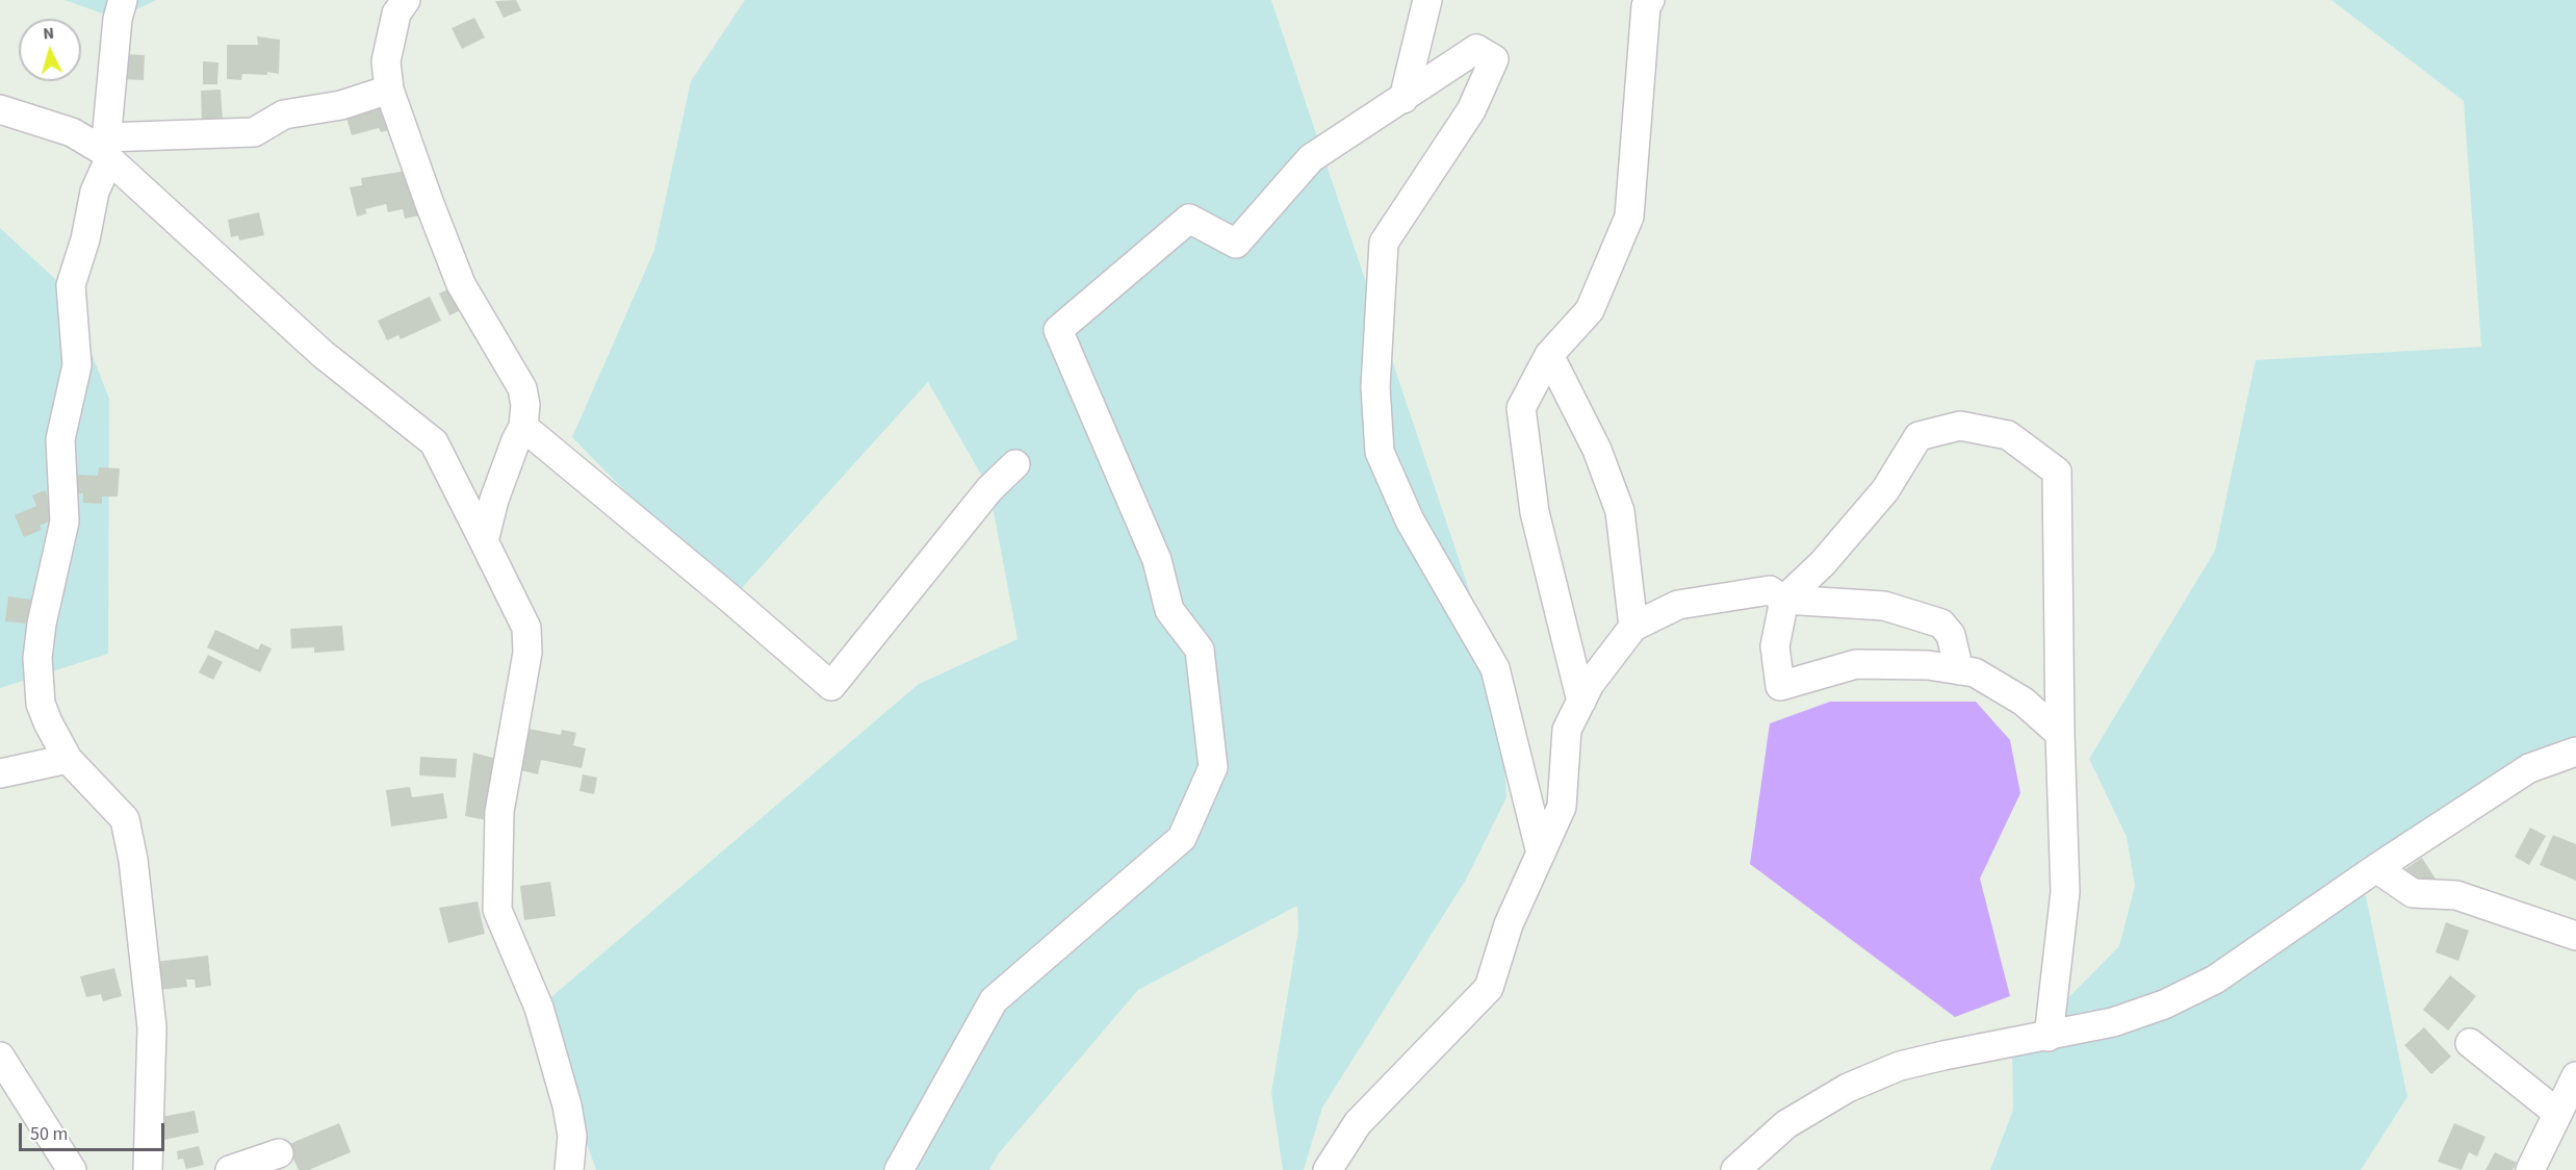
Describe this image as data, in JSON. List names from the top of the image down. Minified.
{"scale_bar":"50 m","north":"top"}
